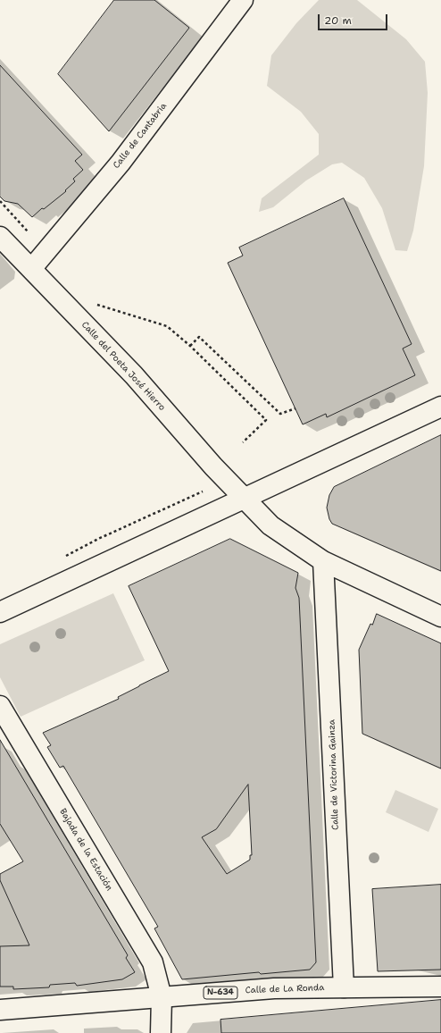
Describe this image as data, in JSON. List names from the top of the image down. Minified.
{"streets":{"main road":["Calle de Cantabria","Calle del Poeta José Hierro","Calle de Victorina Gainza","Bajada de la Estación","Calle de La Ronda","N-634"]},"crossings":[["Calle de Cantabria","Calle del Poeta José Hierro"],["Calle del Poeta José Hierro","Calle de Victorina Gainza"],["Calle de Victorina Gainza","Calle de La Ronda"],["Bajada de la Estación","Calle de La Ronda"]],"scale_bar":"20 m"}
